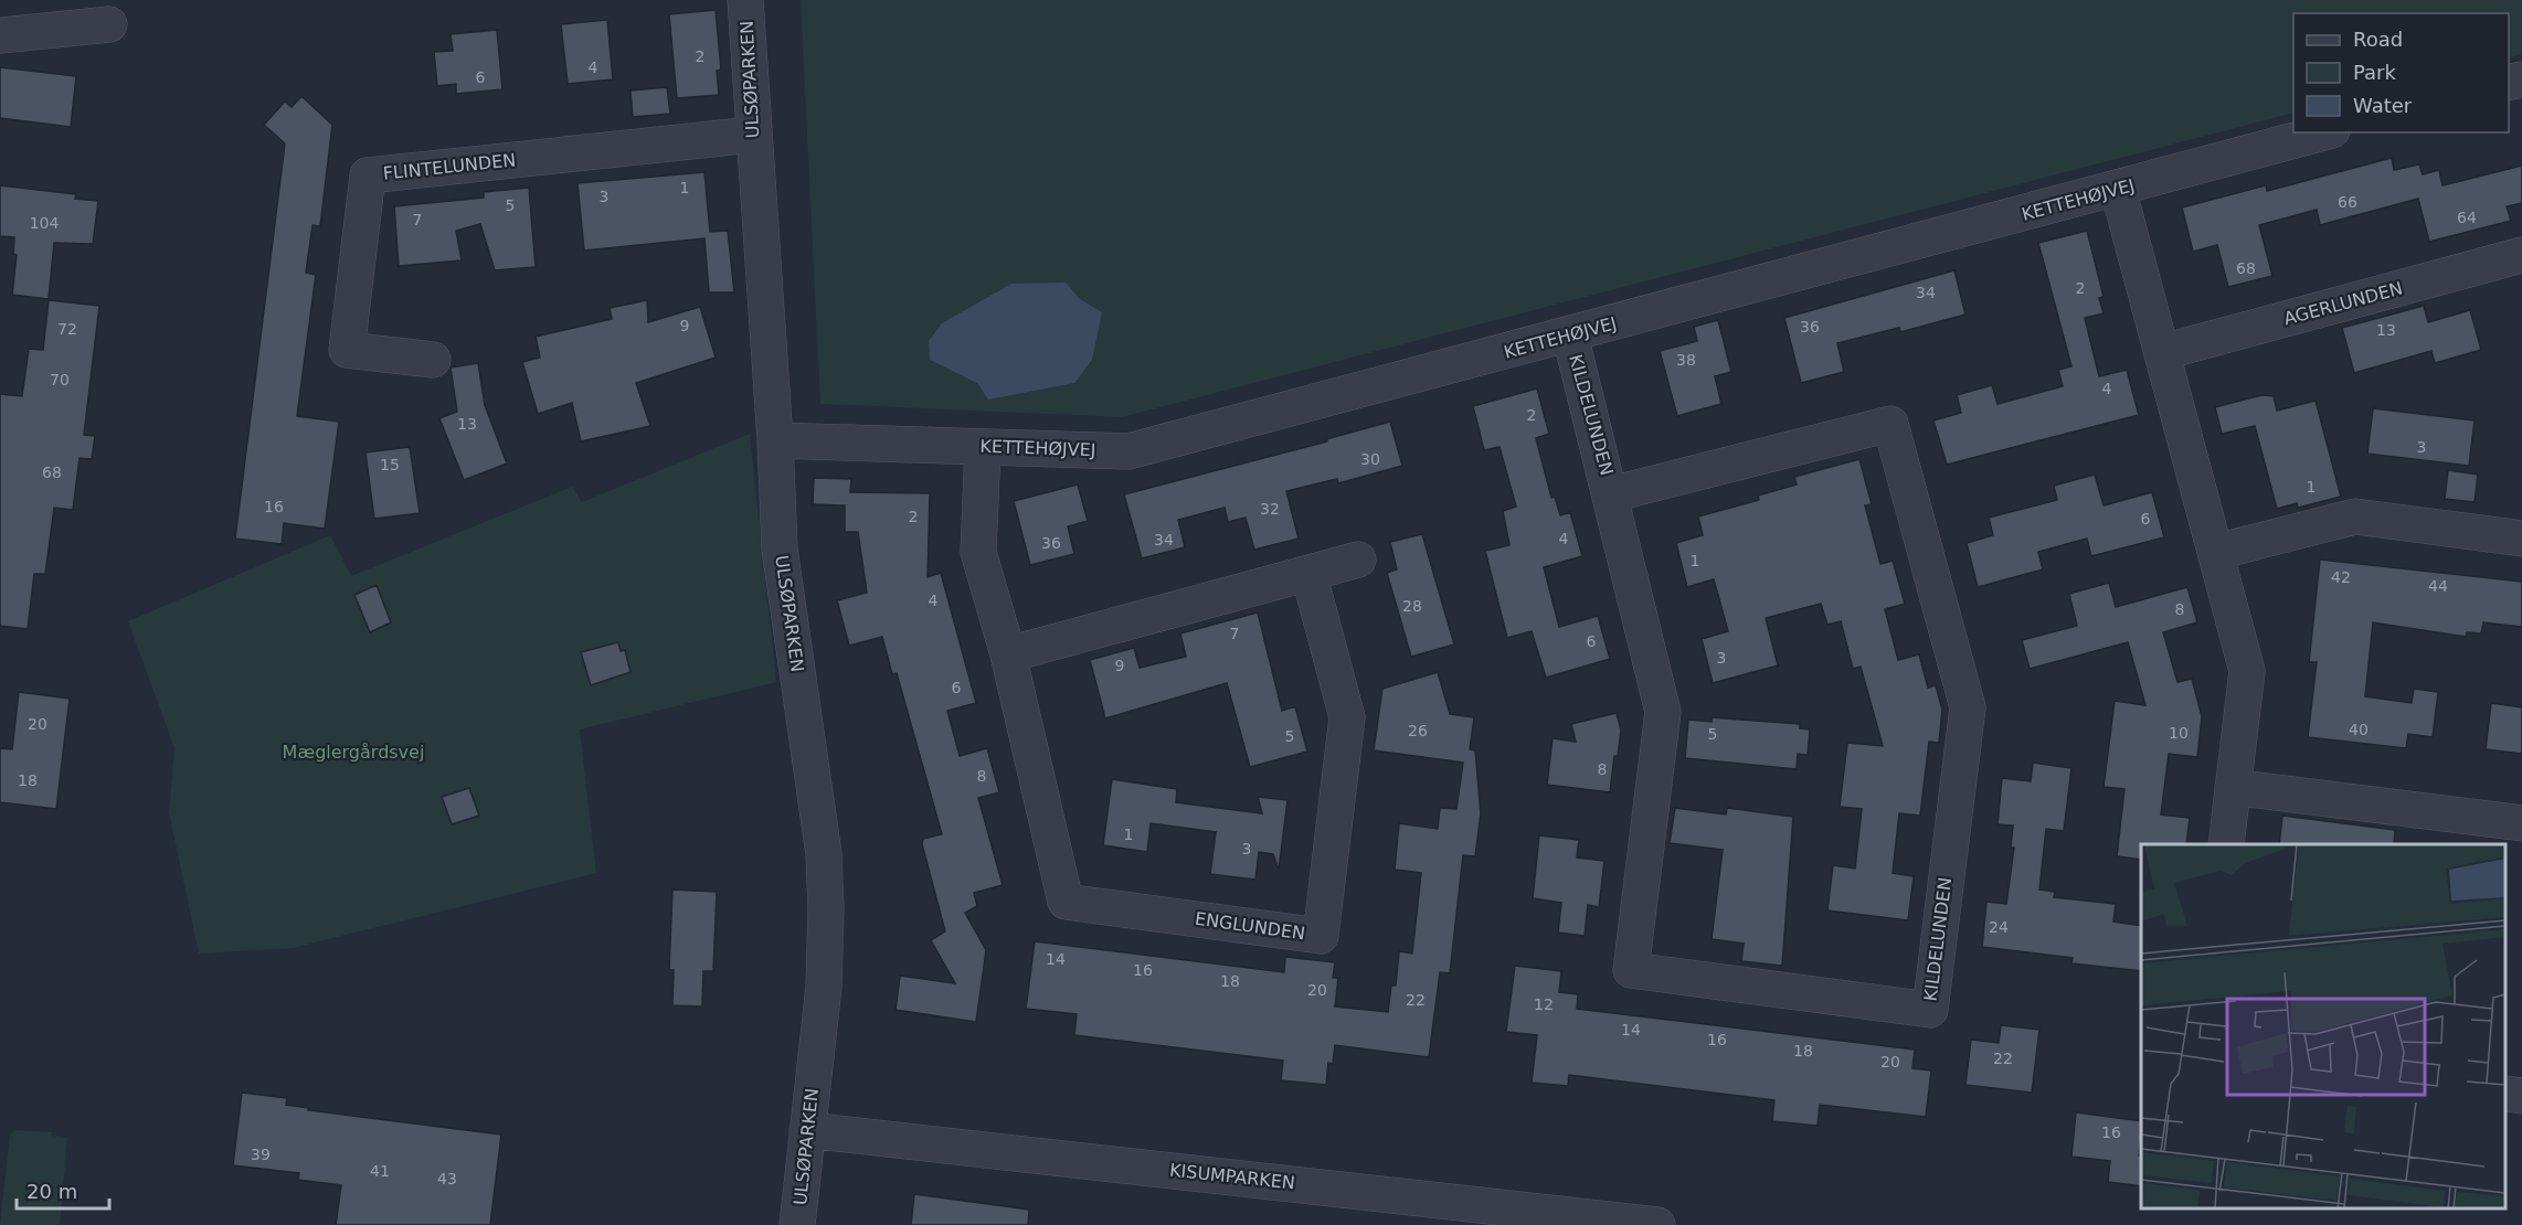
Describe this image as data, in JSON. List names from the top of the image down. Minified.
{"streets":{"street":["ULSØPARKEN","FLINTELUNDEN","KETTEHØJVEJ","AGERLUNDEN","KILDELUNDEN","ENGLUNDEN","KISUMPARKEN"]},"crossings":[["ULSØPARKEN","FLINTELUNDEN"],["ULSØPARKEN","KETTEHØJVEJ"],["ULSØPARKEN","KISUMPARKEN"],["KETTEHØJVEJ","KILDELUNDEN"],["KETTEHØJVEJ","ENGLUNDEN"]],"parks":["Mæglergårdsvej"],"house_numbers":["2","4","6","1","3","66","5","64","7","104","68","2","34","9","36","72","13","38","70","4","2","13","3","30","15","68","1","16","32","2","6","4","34","36","1","42","44","4","28","8","7","6","3","9","6","20","40","26","10","5","5","8","8","18","1","3","24","14","16","18","20","22","12","14","16","18","22","20","16","39","41","43"],"legend":["Road","Park","Water"],"scale_bar":"20 m"}
